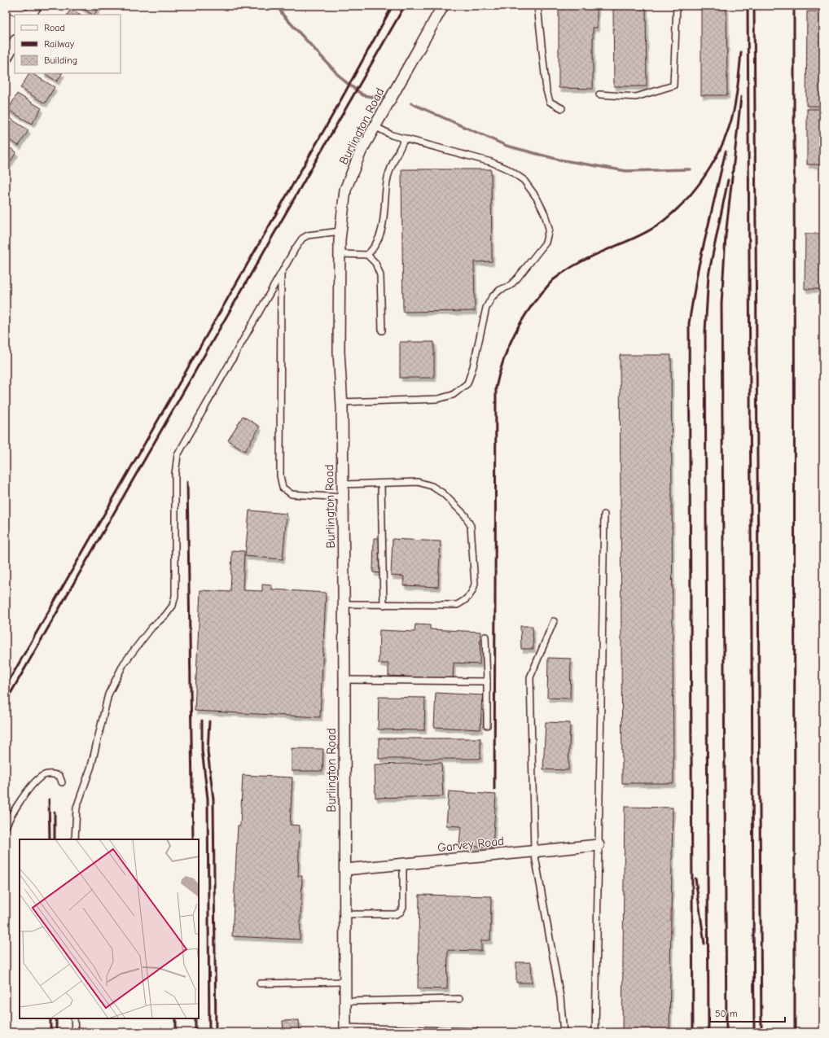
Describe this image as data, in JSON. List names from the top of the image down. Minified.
{"streets":{"street":["Burlington Road","Garvey Road"]},"crossings":[["Burlington Road","Garvey Road"]],"legend":["Road","Railway","Building"],"scale_bar":"50 m"}
